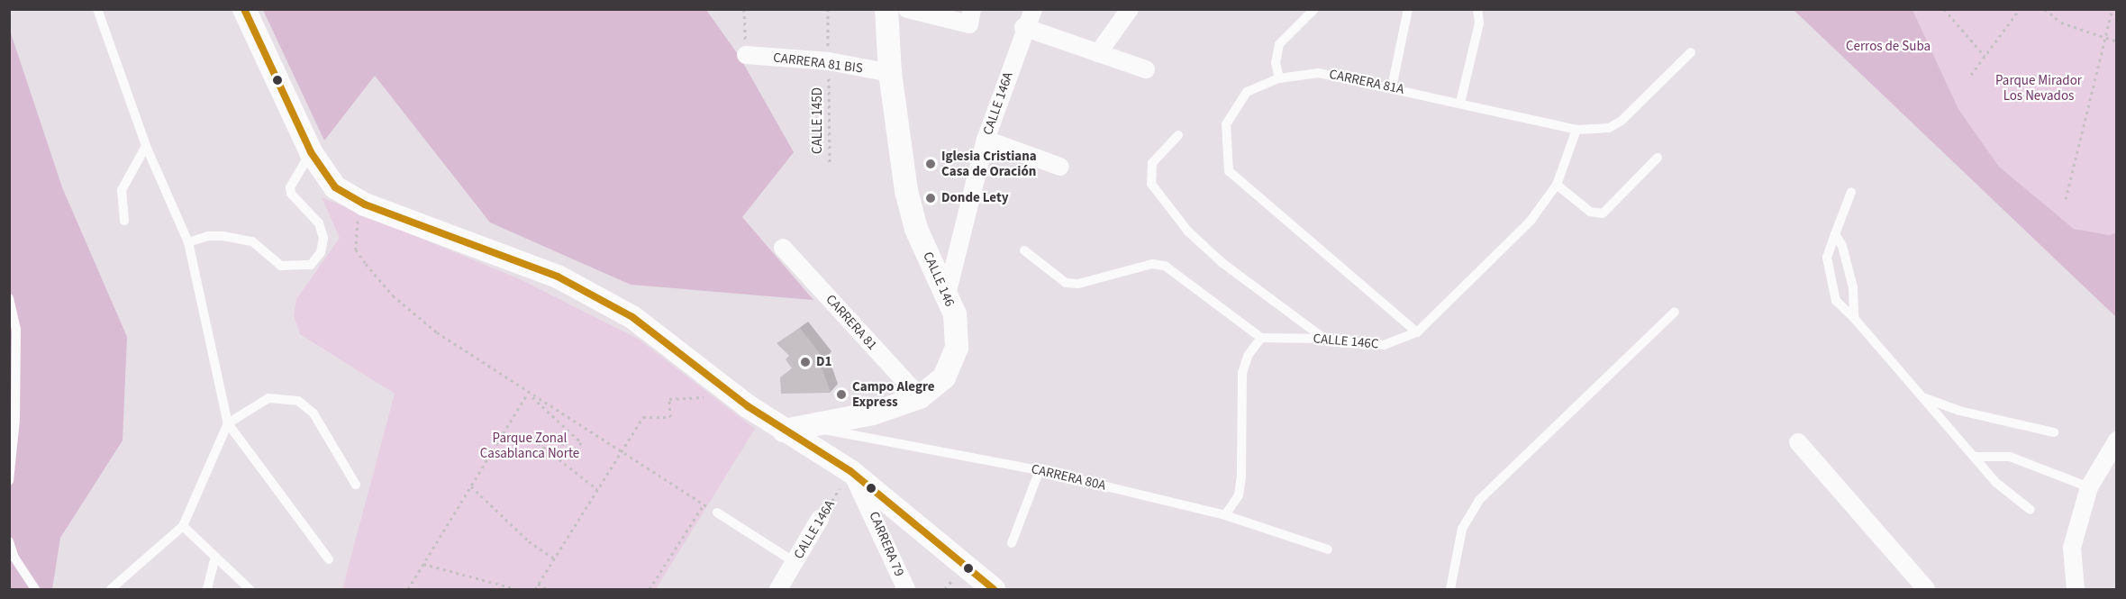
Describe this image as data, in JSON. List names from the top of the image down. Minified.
{"streets":{"street":["CARRERA 81 BIS","CALLE 146A","CALLE 146","CARRERA 81","CARRERA 79"],"lane":["CARRERA 81A","CALLE 146C","CARRERA 80A"],"path":["CALLE 145D"]},"crossings":[["CARRERA 81 BIS","CALLE 145D"],["CARRERA 81 BIS","CALLE 146"],["CARRERA 81A","CALLE 146C"],["CALLE 146A","CALLE 146"],["CALLE 146A","CARRERA 79"],["CALLE 146","CARRERA 81"],["CALLE 146","CARRERA 80A"]],"parks":["Cerros de Suba","Parque Mirador Los Nevados","Parque Zonal Casablanca Norte"],"places":["Iglesia Cristiana Casa de Oración","Donde Lety","D1","Campo Alegre Express"]}
